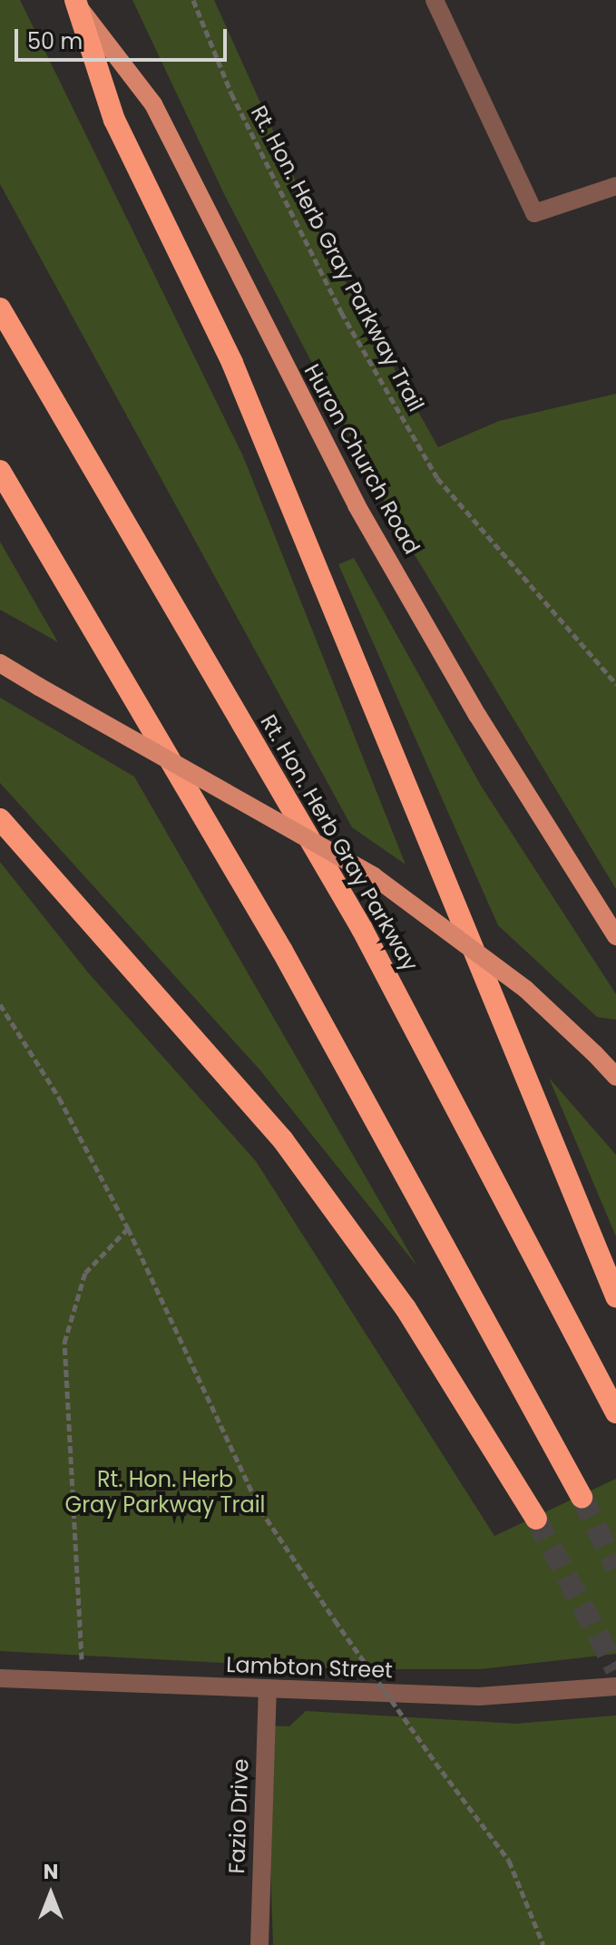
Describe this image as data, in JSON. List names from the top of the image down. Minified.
{"streets":{"highway":["Rt. Hon. Herb Gray Parkway"],"main road":["Huron Church Road"],"street":["Lambton Street","Fazio Drive"],"path":["Rt. Hon. Herb Gray Parkway Trail"]},"crossings":[["Lambton Street","Fazio Drive"]],"parks":["Rt. Hon. Herb Gray Parkway Trail"],"scale_bar":"50 m","north":"top"}
